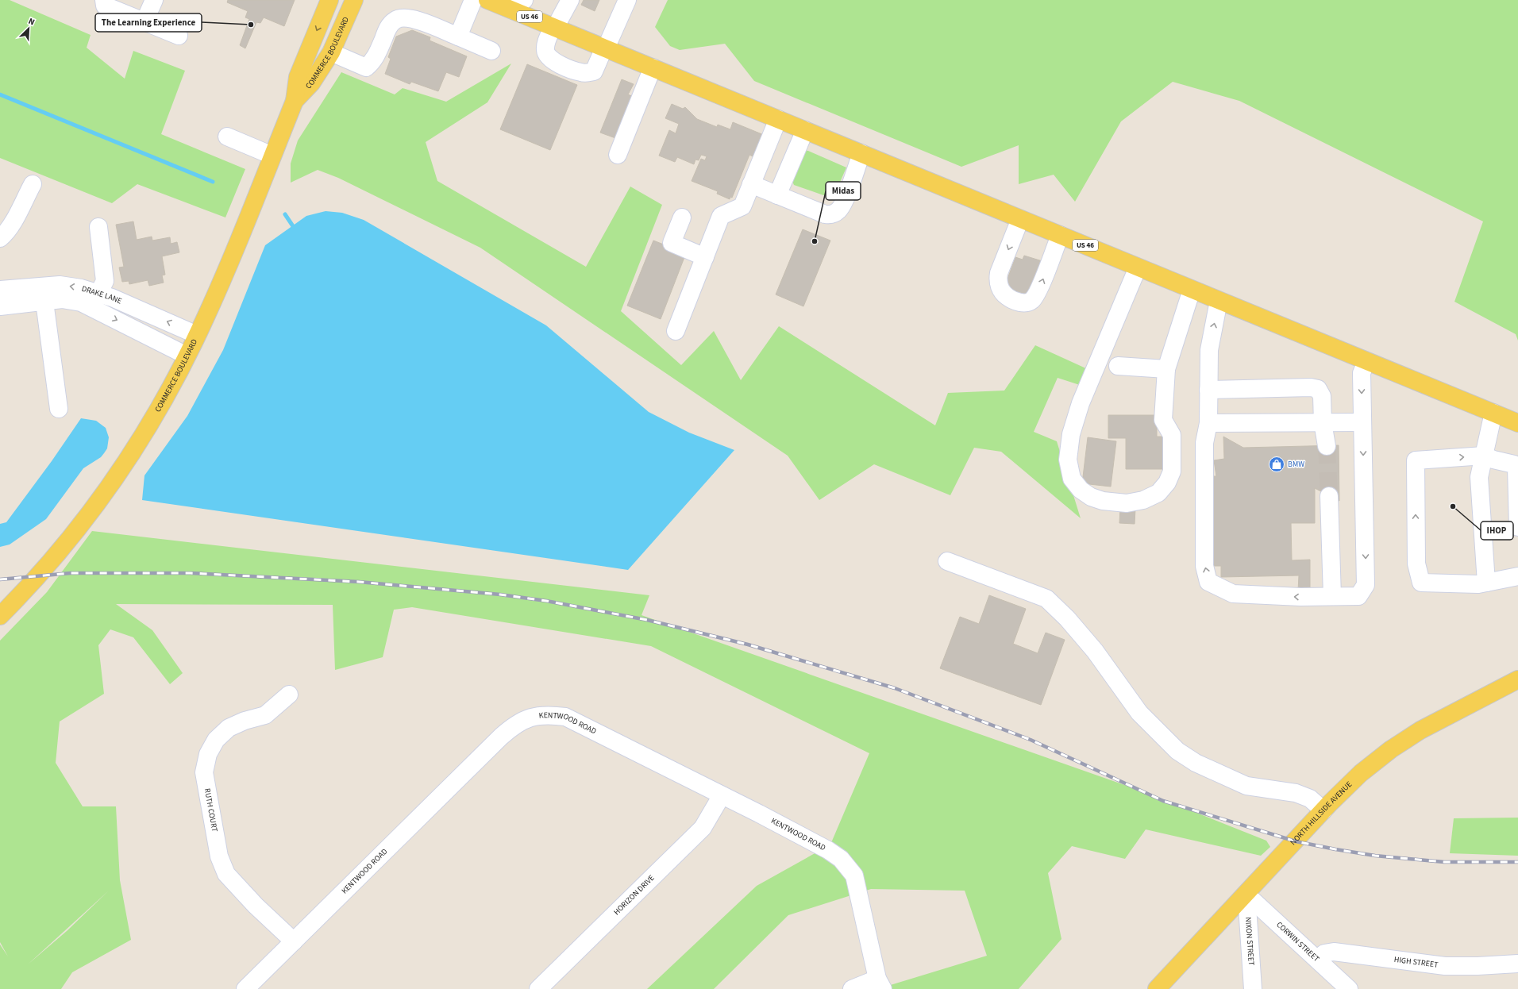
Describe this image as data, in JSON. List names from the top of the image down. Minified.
{"streets":{"main road":["US 46","COMMERCE BOULEVARD","NORTH HILLSIDE AVENUE"],"street":["DRAKE LANE","KENTWOOD ROAD","RUTH COURT","HORIZON DRIVE","NIXON STREET","CORWIN STREET","HIGH STREET"]},"crossings":[["COMMERCE BOULEVARD","DRAKE LANE"],["KENTWOOD ROAD","RUTH COURT"],["KENTWOOD ROAD","HORIZON DRIVE"],["NORTH HILLSIDE AVENUE","NIXON STREET"],["NORTH HILLSIDE AVENUE","CORWIN STREET"],["NIXON STREET","CORWIN STREET"],["CORWIN STREET","HIGH STREET"]],"places":{"other":["The Learning Experience","Midas","IHOP"],"shop":["BMW"]},"north":"top right"}
